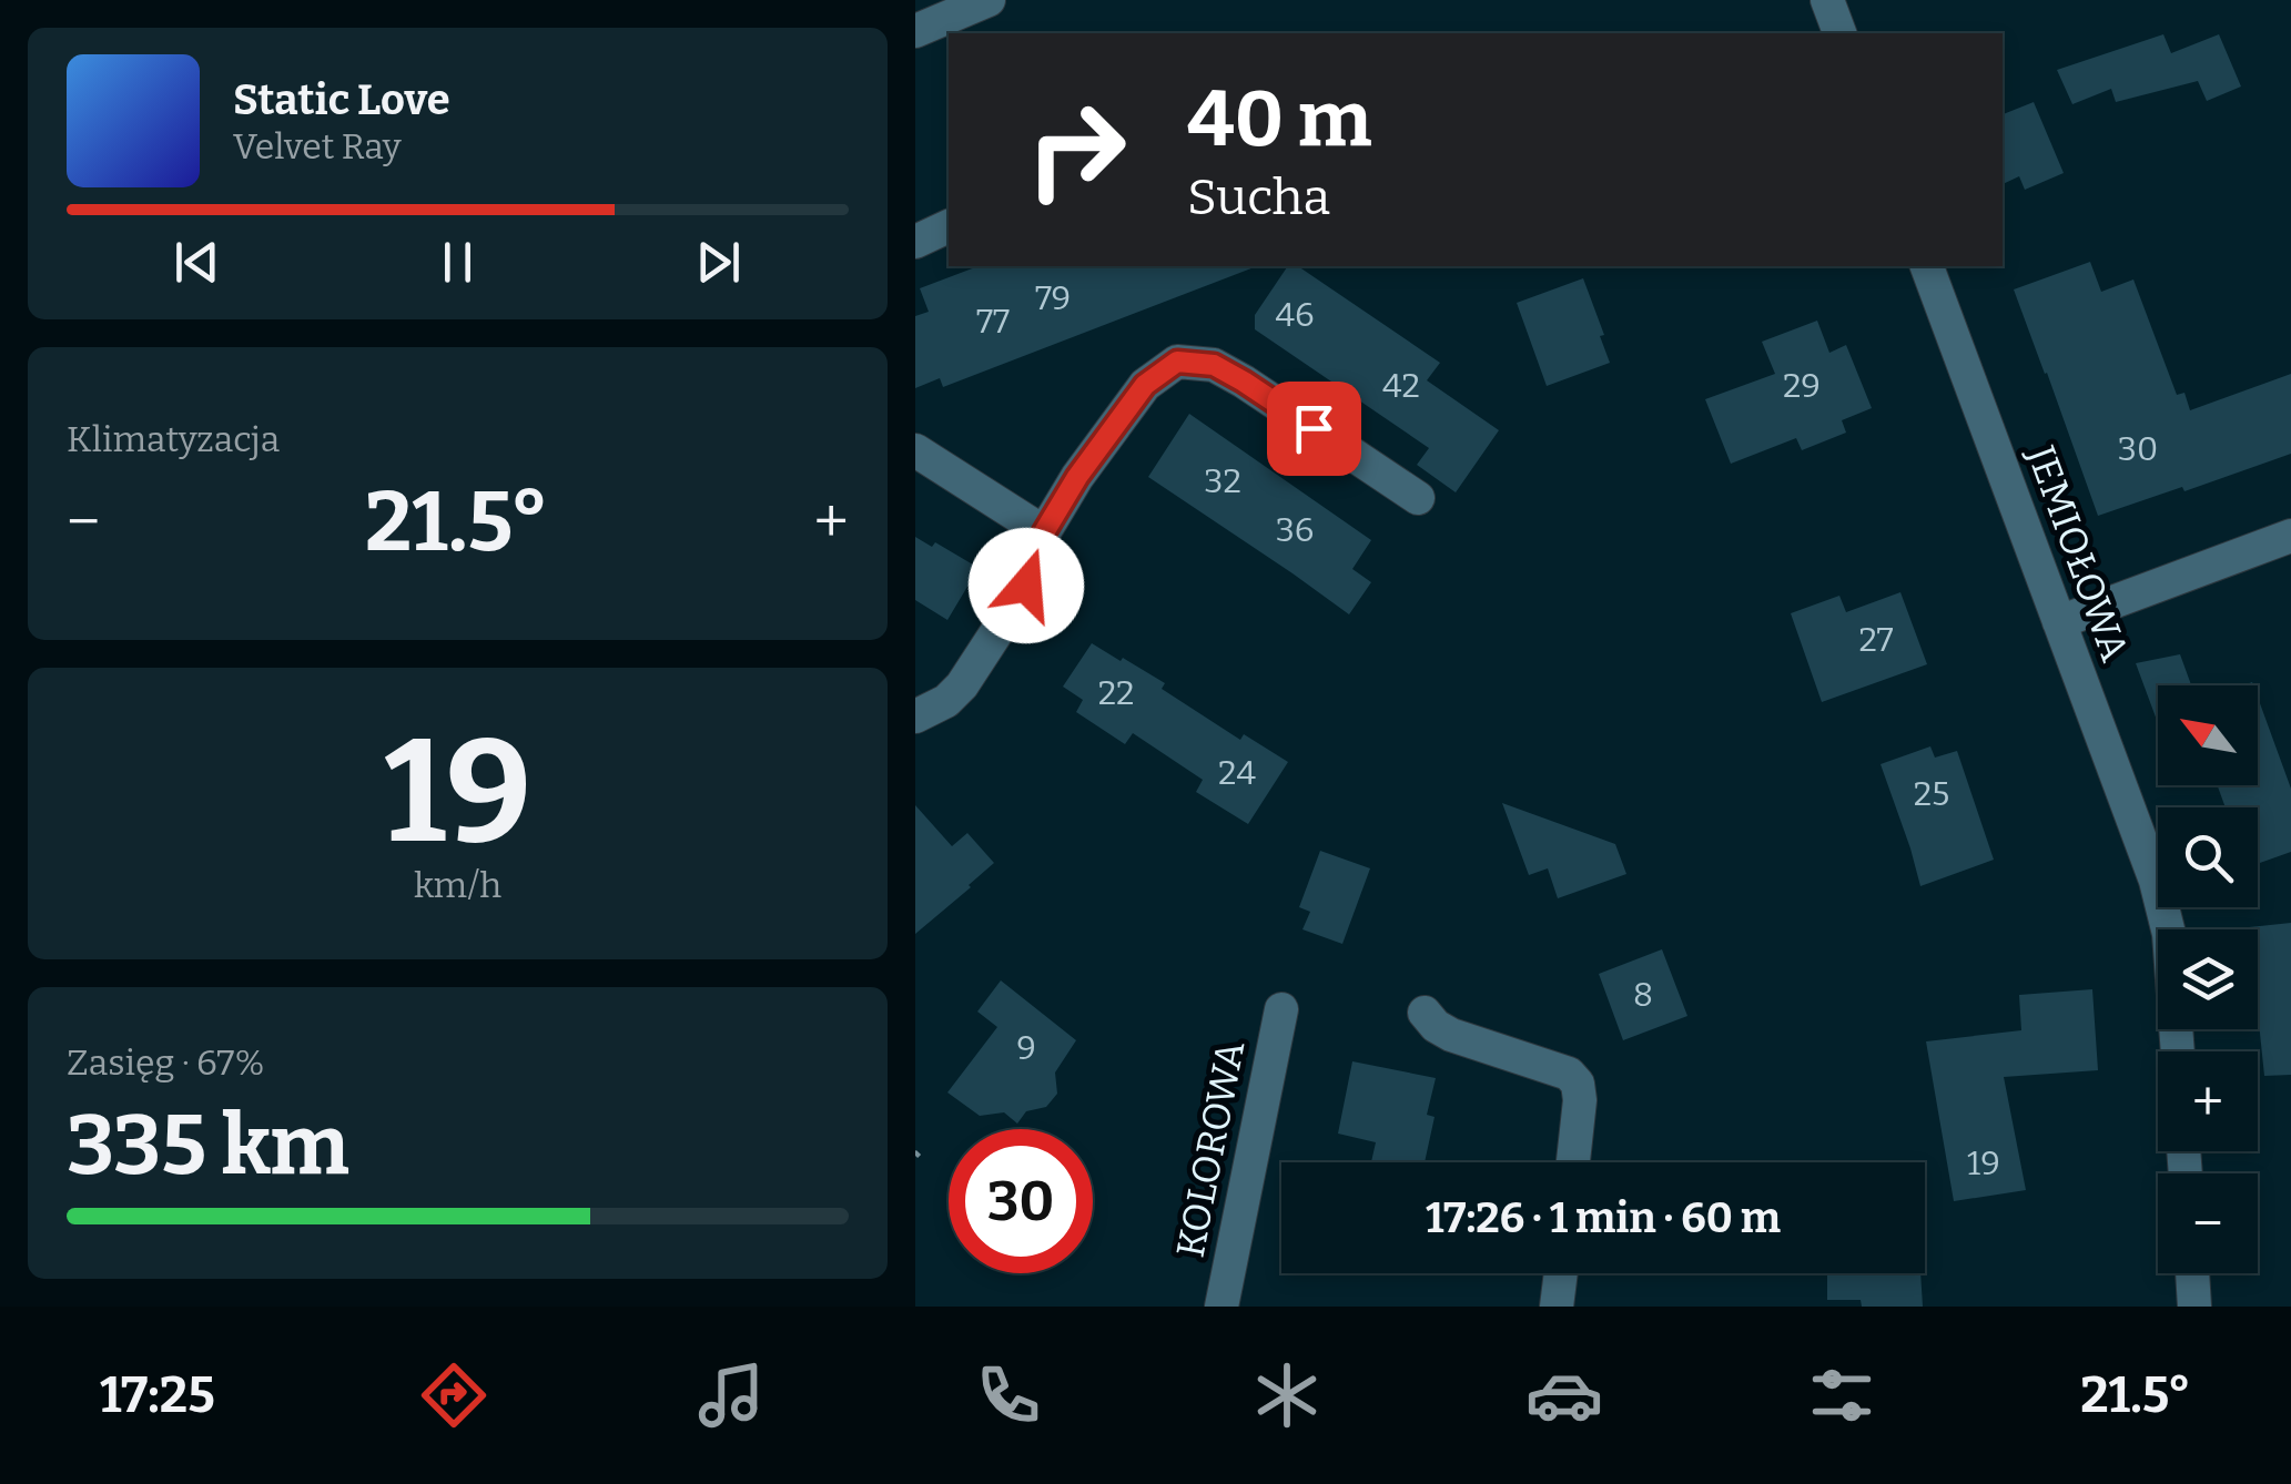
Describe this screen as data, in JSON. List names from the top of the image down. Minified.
{"streets":{"street":["JEMIOŁOWA","KOLOROWA"]},"house_numbers":["79","46","77","42","29","30","32","36","27","22","24","25","8","9","19"],"north":"top left","page":{"turn":["40 m","Sucha"],"song":["Static Love","Velvet Ray"],"tile":["Klimatyzacja",["19","km/h"],["Zasięg · 67%","335 km"]],"heat":["−","21.5°","+"],"map_buttons":["+","−"],"limit":"30","trip":"17:26 · 1 min · 60 m","tabs":["17:25","21.5°"]}}
